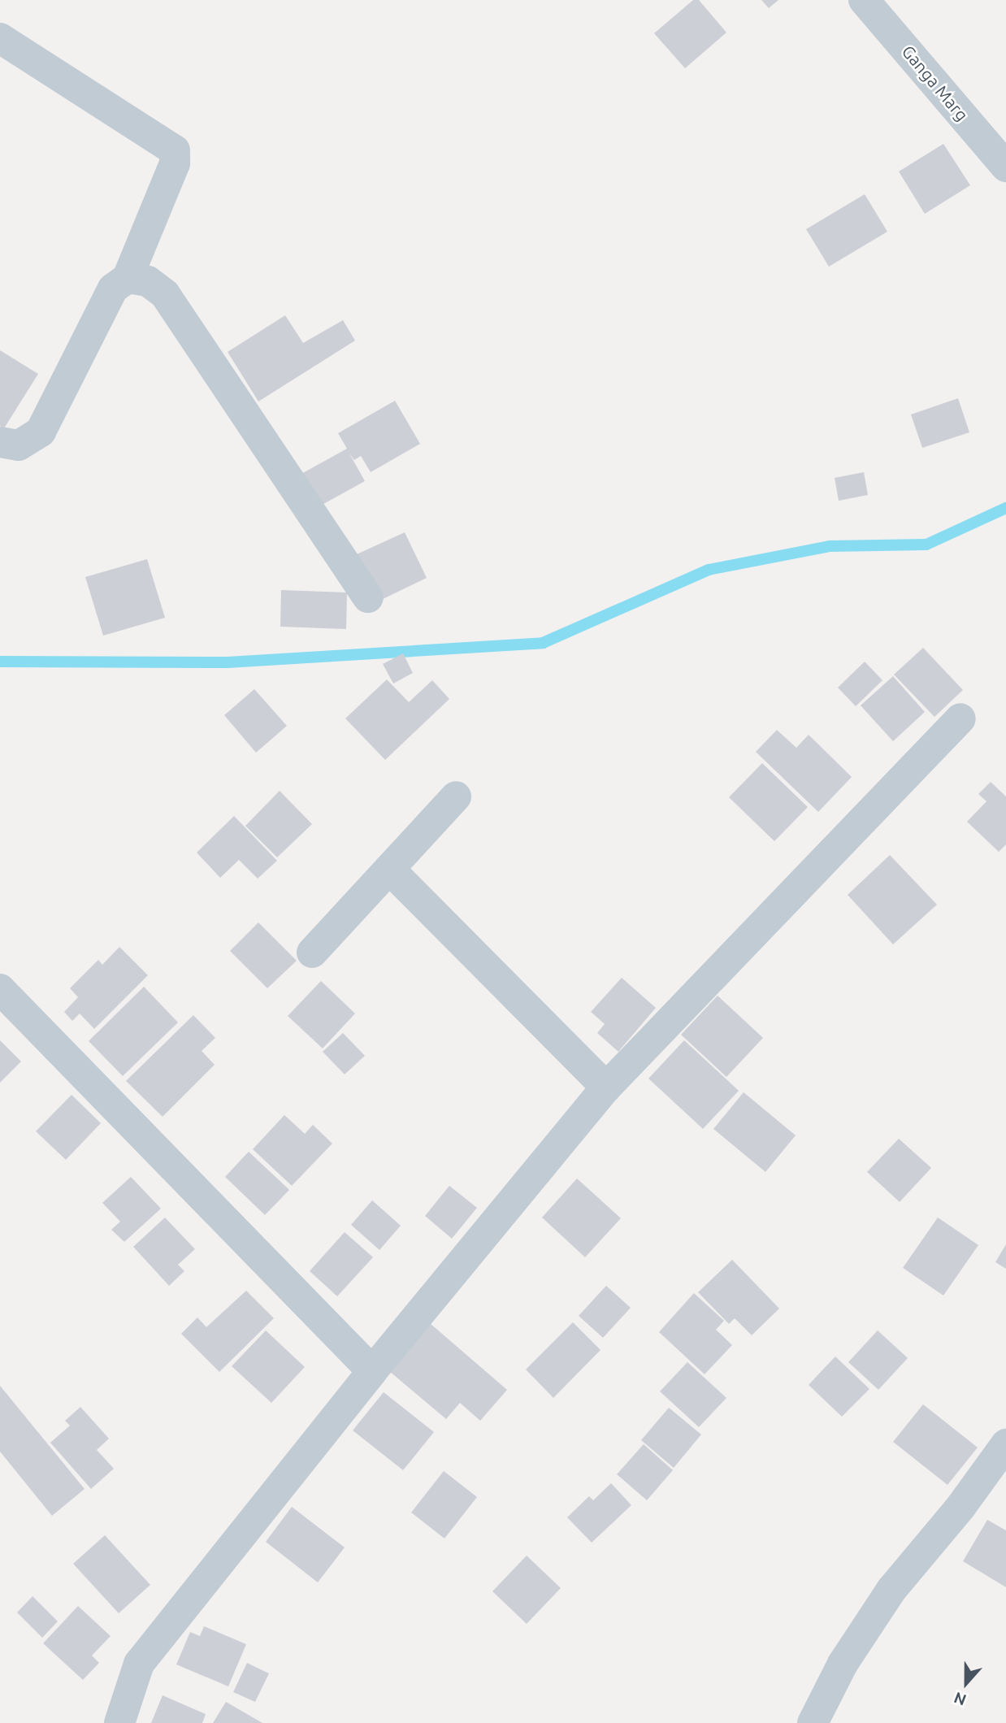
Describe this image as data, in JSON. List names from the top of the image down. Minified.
{"streets":{"street":["Ganga Marg"]},"north":"bottom"}
